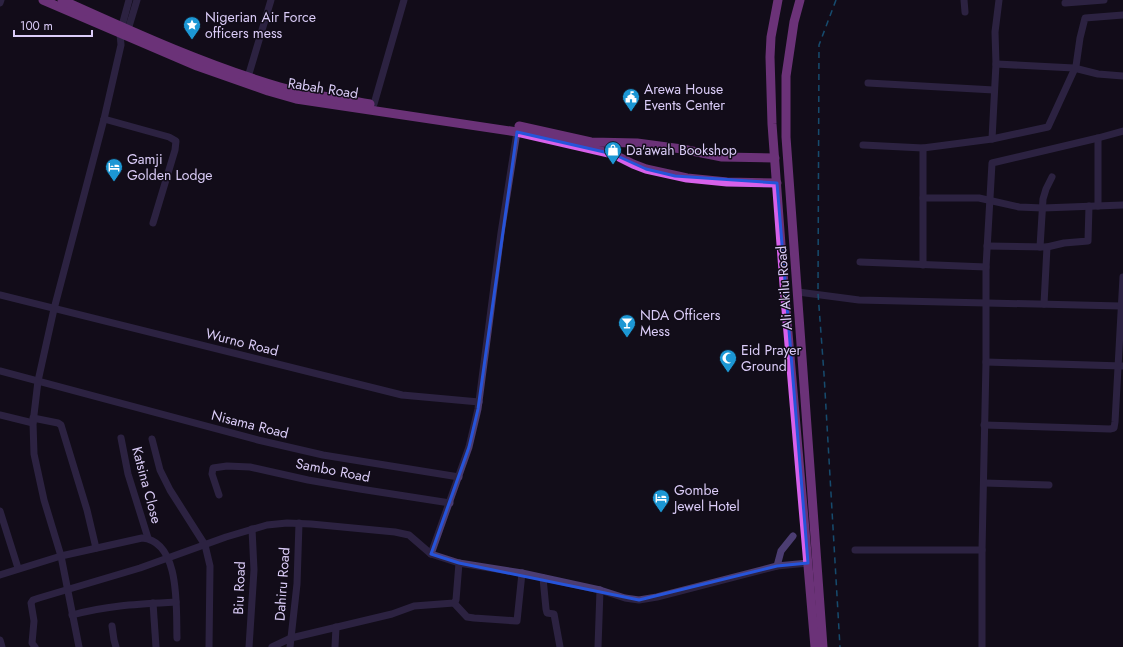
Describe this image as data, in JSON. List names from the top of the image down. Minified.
{"streets":{"main road":["Rabah Road","Ali Akilu Road"],"street":["Wurno Road","Nisama Road","Sambo Road","Katsina Close","Dahiru Road","Biu Road"]},"crossings":[["Rabah Road","Ali Akilu Road"]],"places":{"place":["Nigerian Air Force officers mess"],"public building":["Arewa House Events Center"],"shop":["Da'awah Bookshop"],"hotel":["Gamji Golden Lodge","Gombe Jewel Hotel"],"bar":["NDA Officers Mess"],"mosque":["Eid Prayer Ground"]},"scale_bar":"100 m"}
